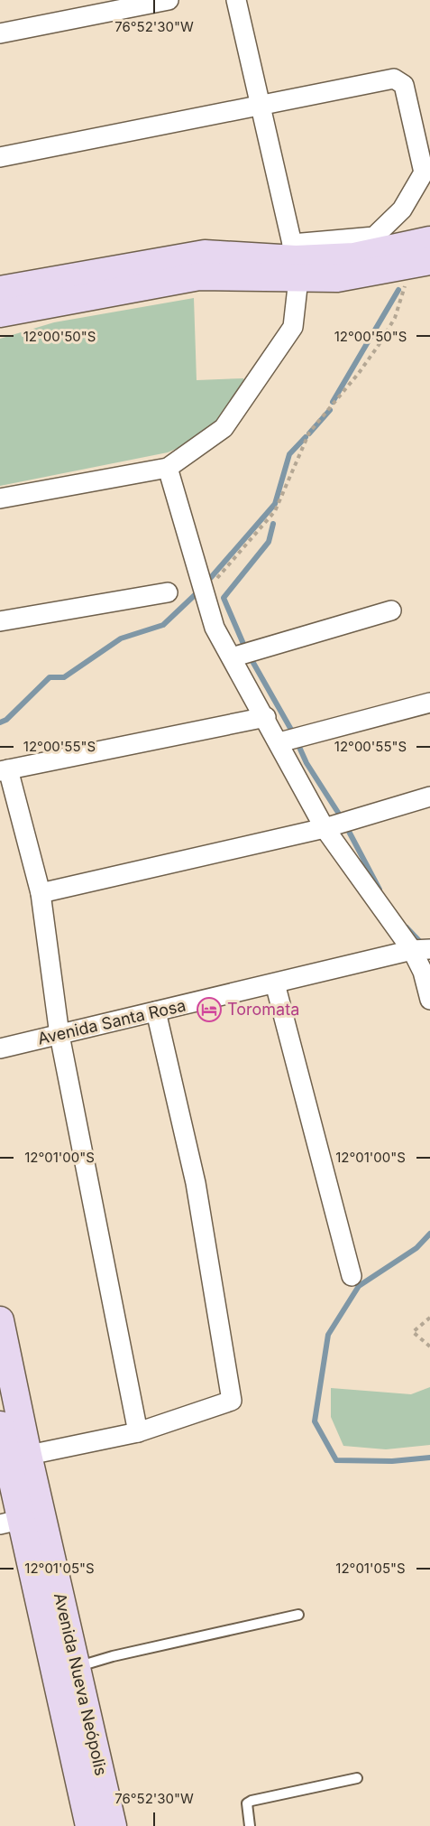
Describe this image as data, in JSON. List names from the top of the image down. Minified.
{"streets":{"street":["Avenida Santa Rosa","Avenida Nueva Neópolis"]},"places":{"hotel":["Toromata"]},"coordinates":["76°52'30\"W","12°00'50\"S","12°00'55\"S","12°01'00\"S","12°01'05\"S"]}
